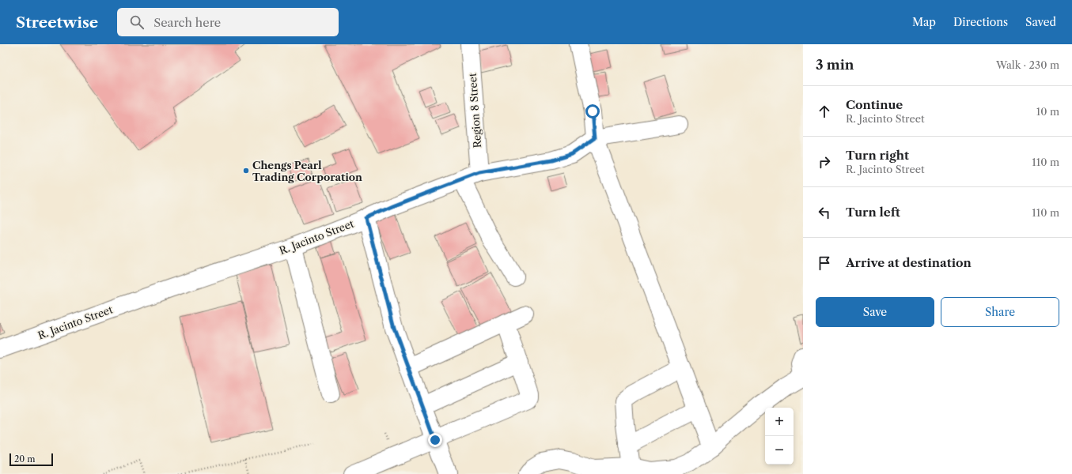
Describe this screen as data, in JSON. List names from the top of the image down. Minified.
{"streets":{"street":["Region 8 Street","R. Jacinto Street"]},"crossings":[["Region 8 Street","R. Jacinto Street"]],"places":["Chengs Pearl Trading Corporation"],"scale_bar":"20 m","page":{"header":"Streetwise","search":"Search here","nav":["Map","Directions","Saved"],"heading":["3 min","Walk · 230 m"],"list":[["Continue","R. Jacinto Street","10 m"],["Turn right","R. Jacinto Street","110 m"],["Turn left","110 m"],"Arrive at destination"],"buttons":["Save","Share"],"map_buttons":["+","−"],"scale":"20 m"}}
